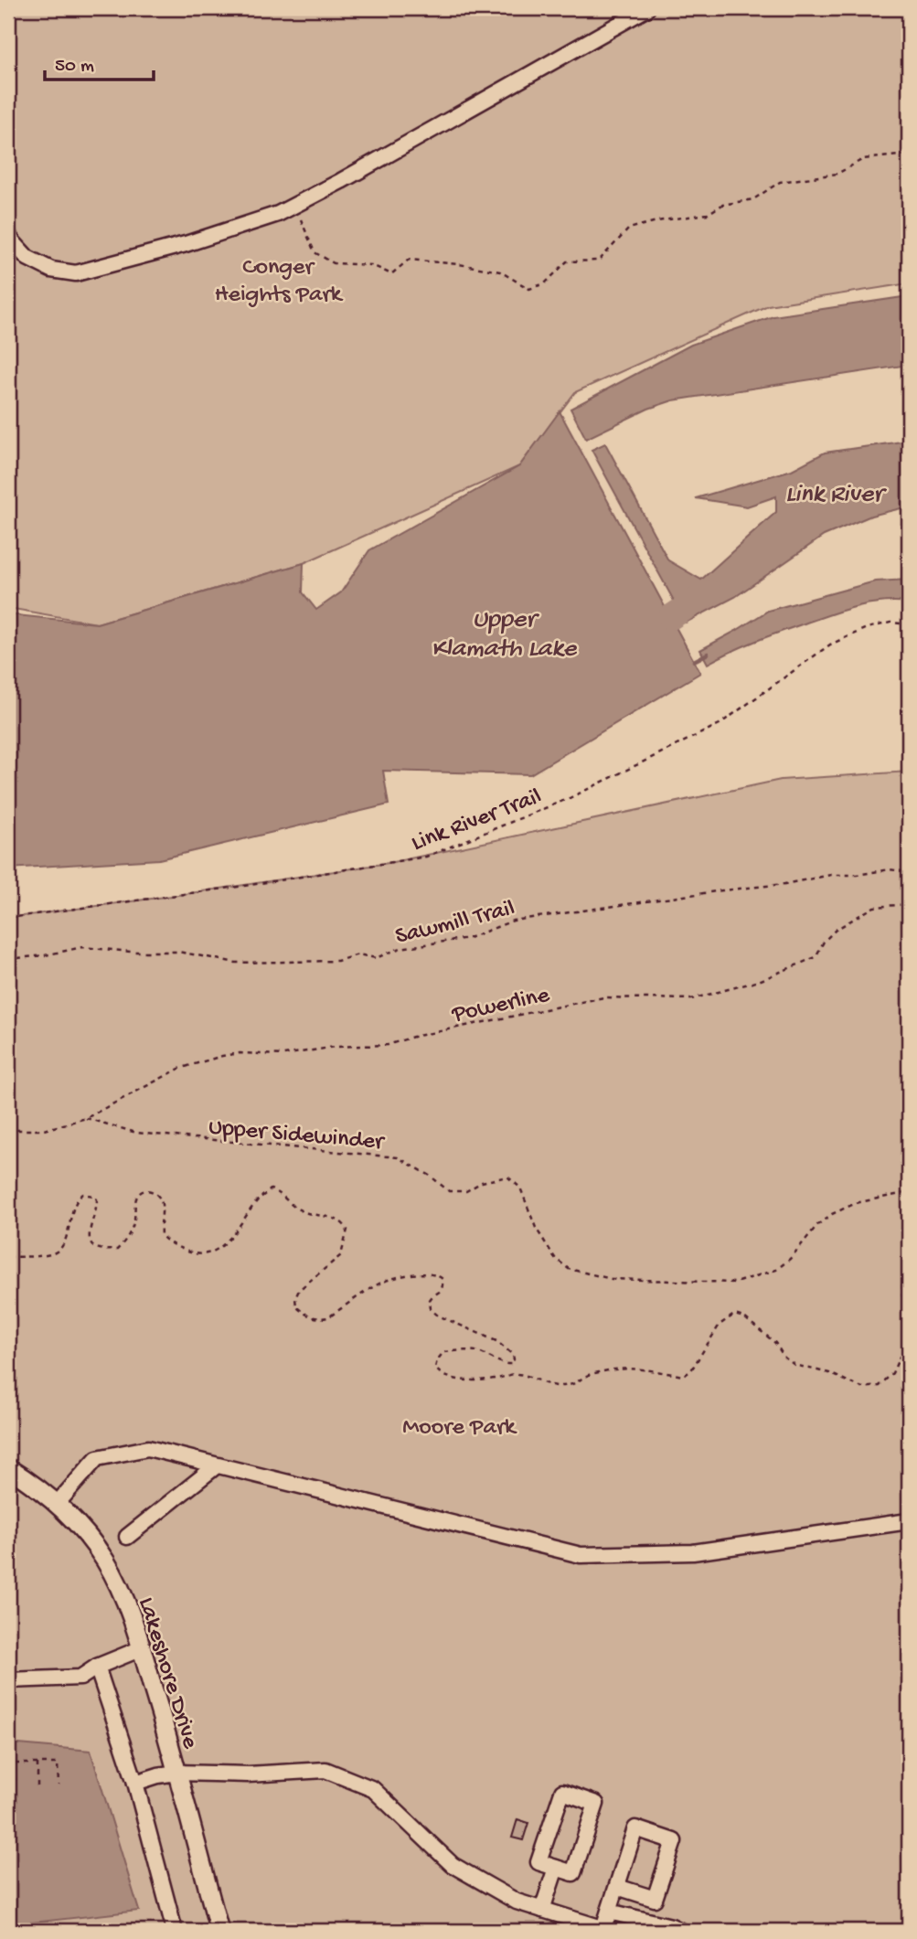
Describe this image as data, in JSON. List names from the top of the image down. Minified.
{"streets":{"main road":["Lakeshore Drive"],"path":["Link River Trail","Sawmill Trail","Powerline","Upper Sidewinder"]},"crossings":[["Powerline","Upper Sidewinder"]],"water":["Link River","Upper Klamath Lake"],"parks":["Conger Heights Park","Moore Park"],"scale_bar":"50 m"}
